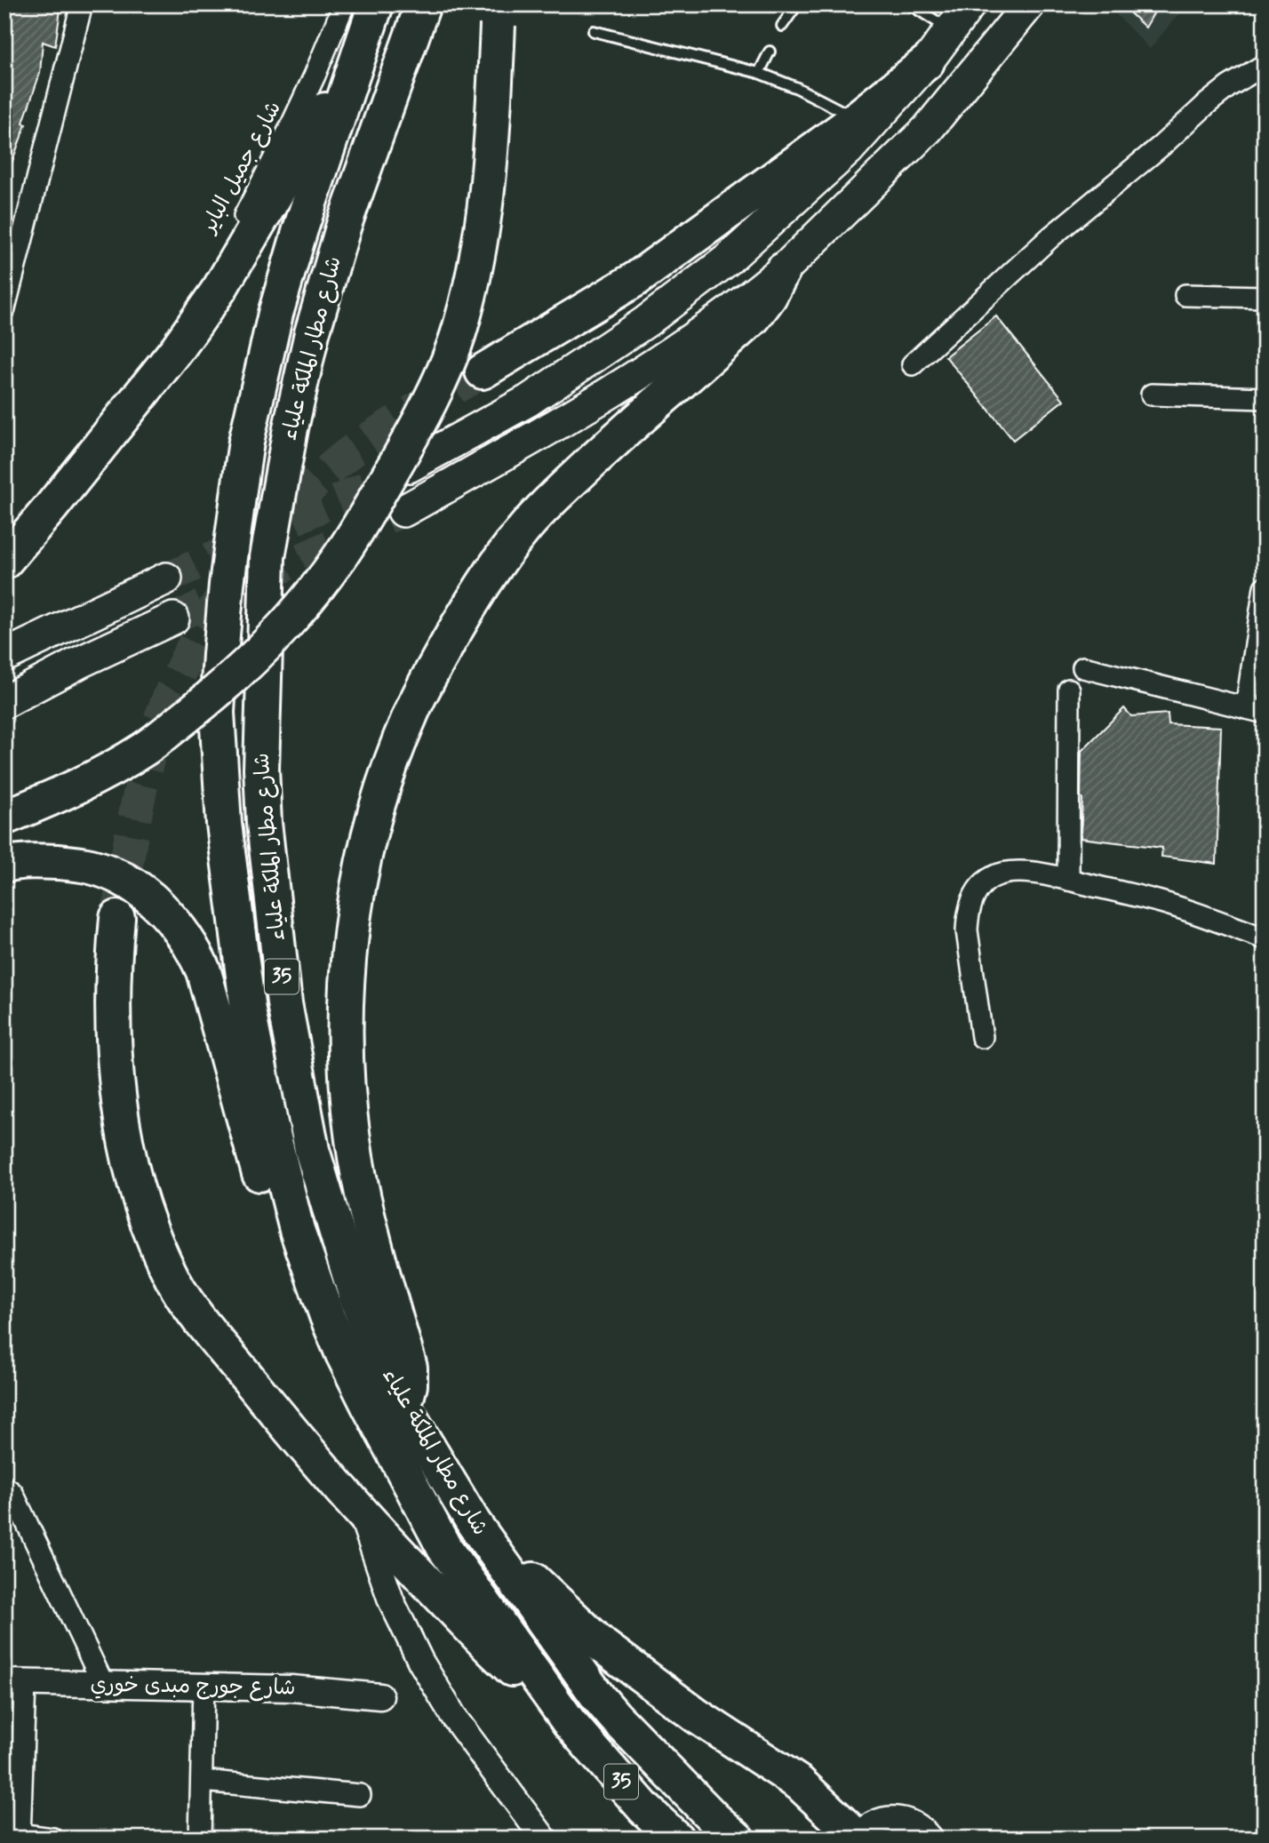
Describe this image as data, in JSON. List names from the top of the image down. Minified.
{"streets":{"highway":["شارع مطار الملكة علياء","35"],"street":["شارع جميل الباير","شارع جورج مبدى خوري"]}}
